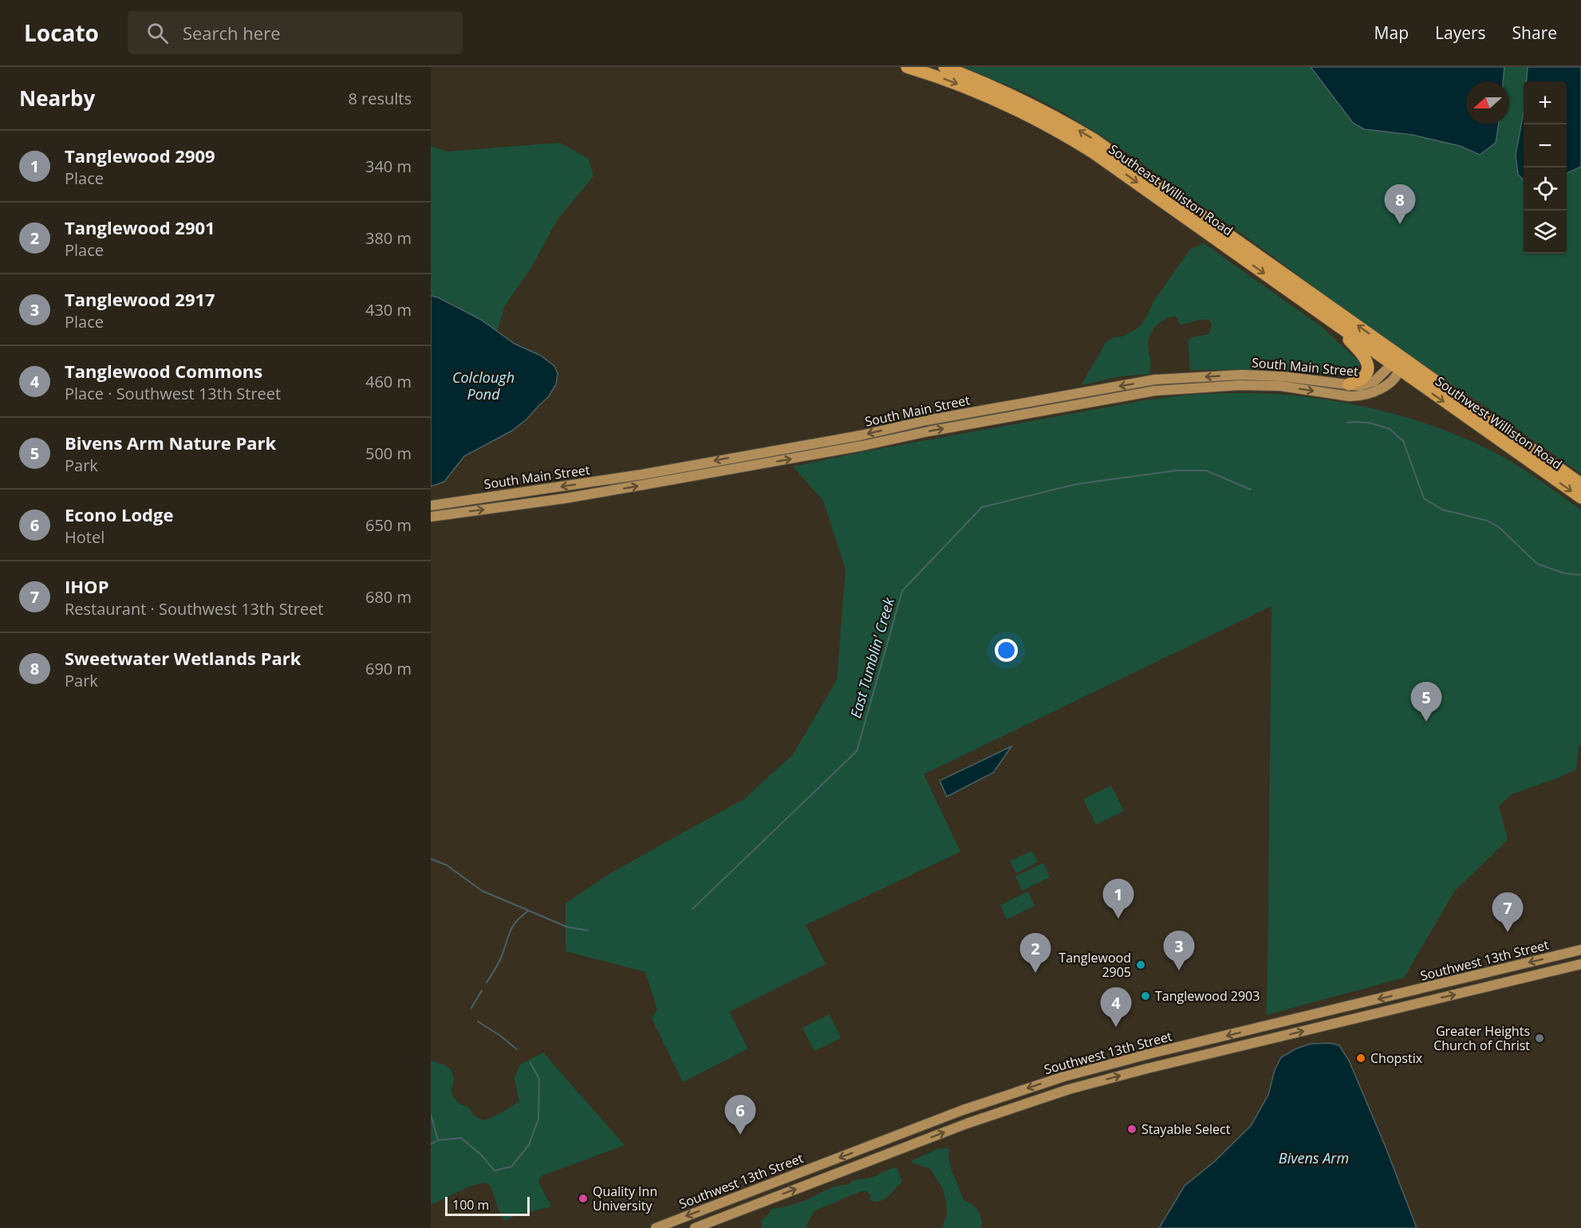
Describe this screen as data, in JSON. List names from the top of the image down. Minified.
{"streets":{"highway":["Southeast Williston Road","Southwest Williston Road"],"main road":["South Main Street","Southwest 13th Street"]},"crossings":[["Southeast Williston Road","South Main Street"],["Southeast Williston Road","Southwest Williston Road"],["South Main Street","Southwest Williston Road"]],"water":["Colclough Pond","East Tumblin' Creek","Bivens Arm"],"places":["Tanglewood 2905","Tanglewood 2903","Greater Heights Church of Christ","Chopstix","Stayable Select","Quality Inn University"],"scale_bar":"100 m","north":"left","page":{"header":"Locato","search":"Search here","nav":["Map","Layers","Share"],"heading":["Nearby","8 results"],"map_buttons":["+","−"],"list":[{"mark":"1","name":"Tanglewood 2909","note":"Place","value":"340 m"},{"mark":"2","name":"Tanglewood 2901","note":"Place","value":"380 m"},{"mark":"3","name":"Tanglewood 2917","note":"Place","value":"430 m"},{"mark":"4","name":"Tanglewood Commons","note":"Place · Southwest 13th Street","value":"460 m"},{"mark":"5","name":"Bivens Arm Nature Park","note":"Park","value":"500 m"},{"mark":"6","name":"Econo Lodge","note":"Hotel","value":"650 m"},{"mark":"7","name":"IHOP","note":"Restaurant · Southwest 13th Street","value":"680 m"},{"mark":"8","name":"Sweetwater Wetlands Park","note":"Park","value":"690 m"}],"pins":["8","5","1","7","3","2","4","6"],"scale":"100 m"}}
